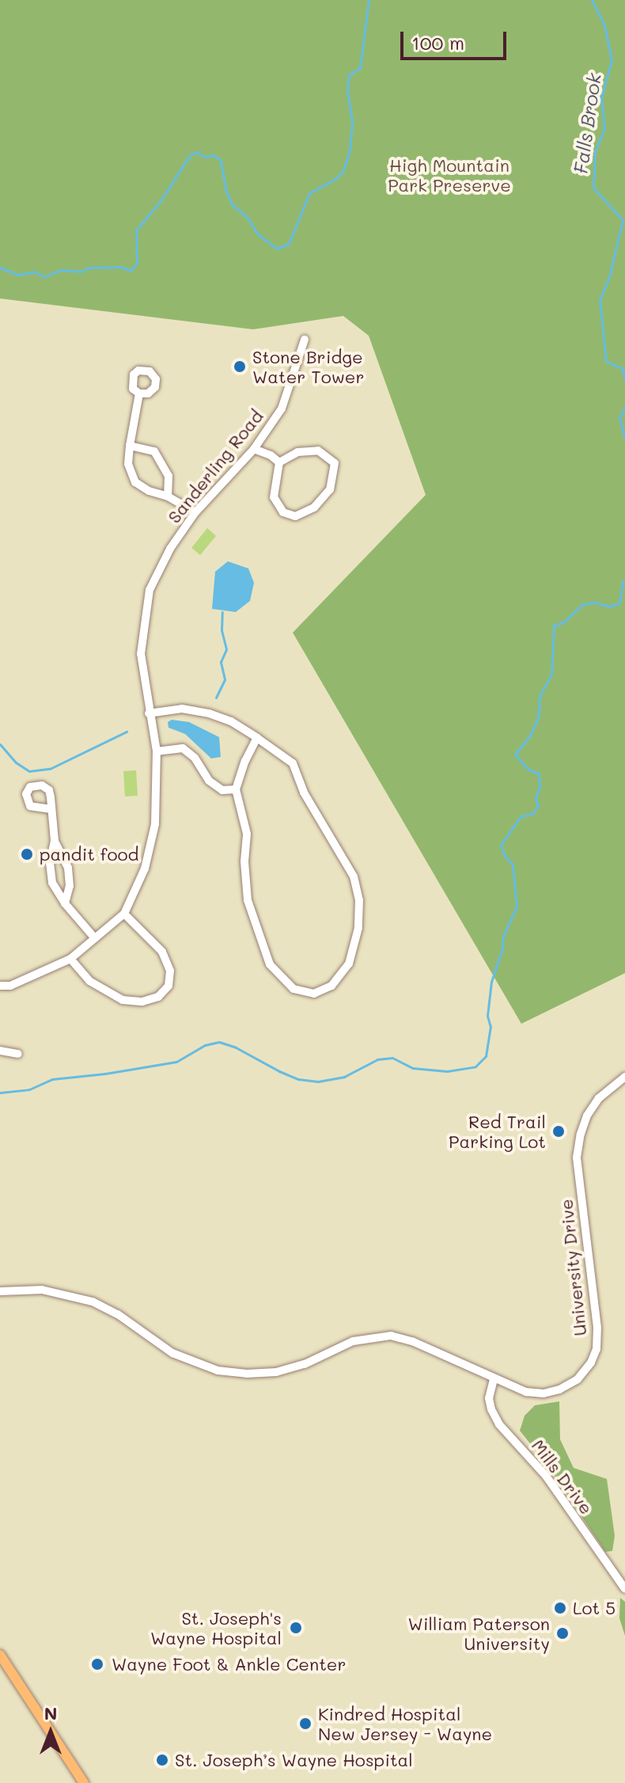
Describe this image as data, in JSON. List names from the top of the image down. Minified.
{"streets":{"street":["Sanderling Road","University Drive","Mills Drive"]},"crossings":[["University Drive","Mills Drive"]],"water":["Falls Brook"],"parks":["High Mountain Park Preserve"],"places":["Stone Bridge Water Tower","pandit food","Red Trail Parking Lot","Lot 5","St. Joseph's Wayne Hospital","William Paterson University","Wayne Foot & Ankle Center","Kindred Hospital New Jersey - Wayne","St. Joseph’s Wayne Hospital"],"scale_bar":"100 m","north":"top"}
